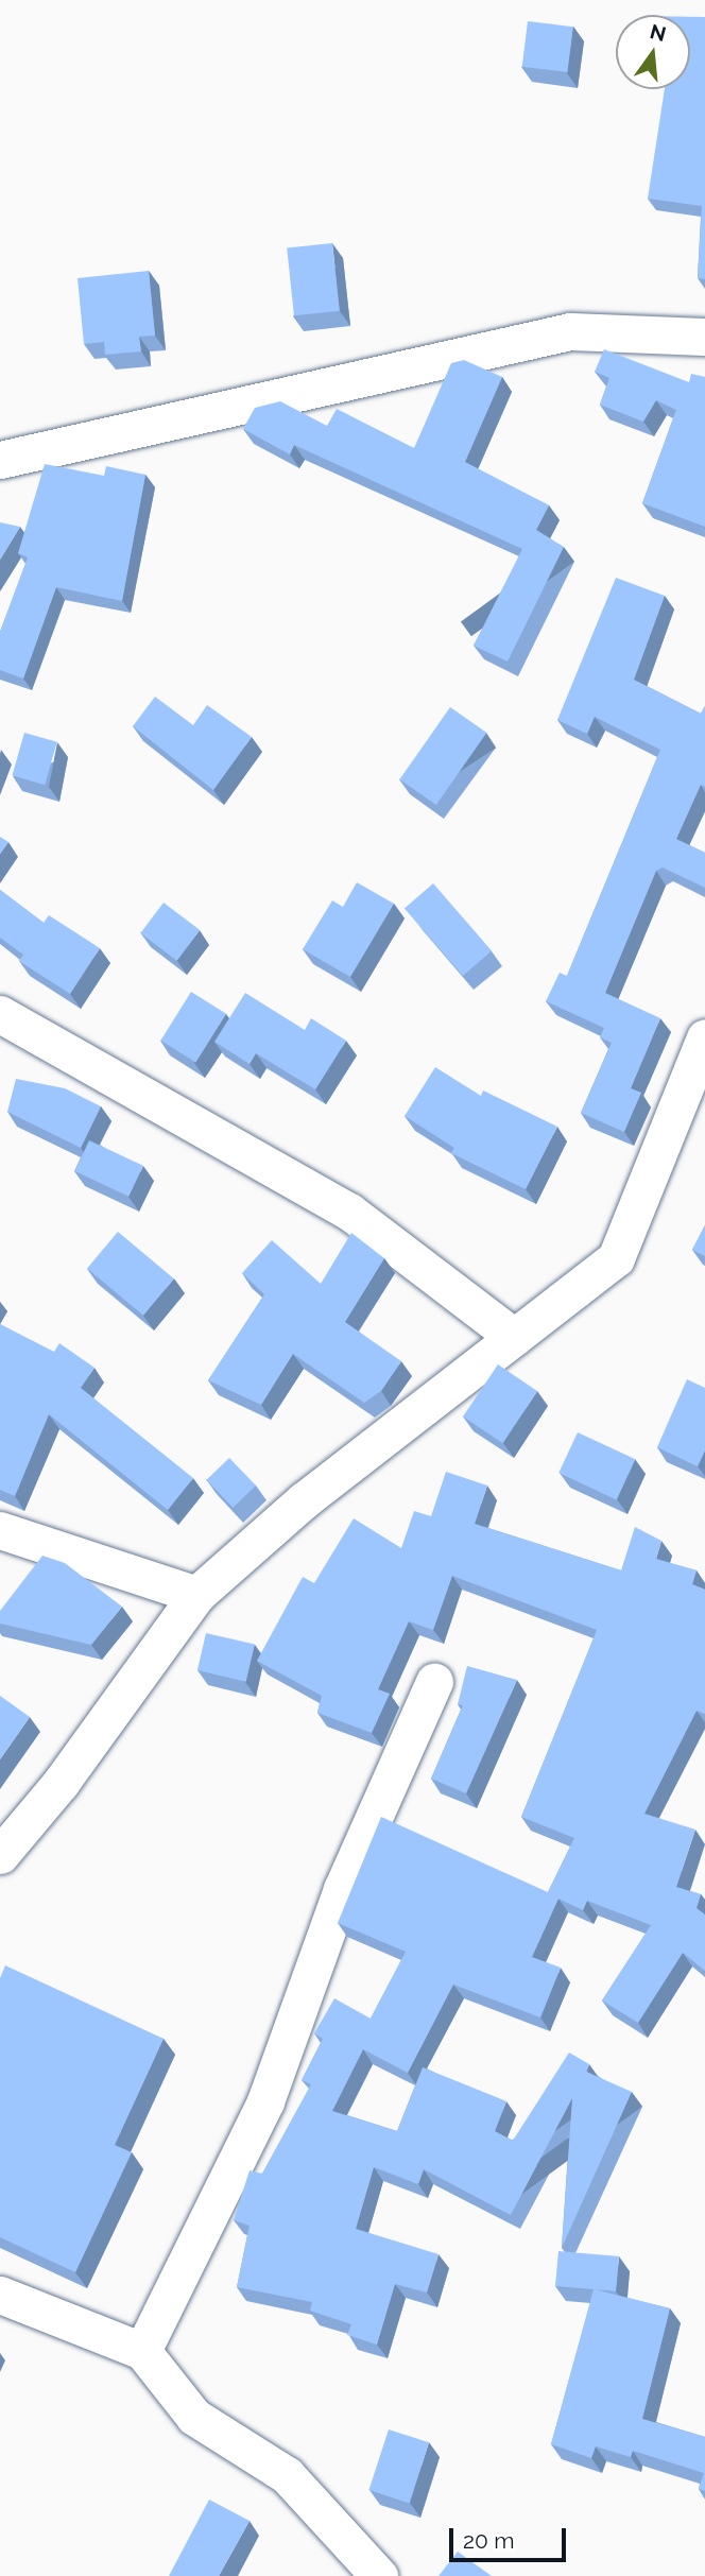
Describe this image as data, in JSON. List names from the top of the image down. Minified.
{"scale_bar":"20 m","north":"top"}
